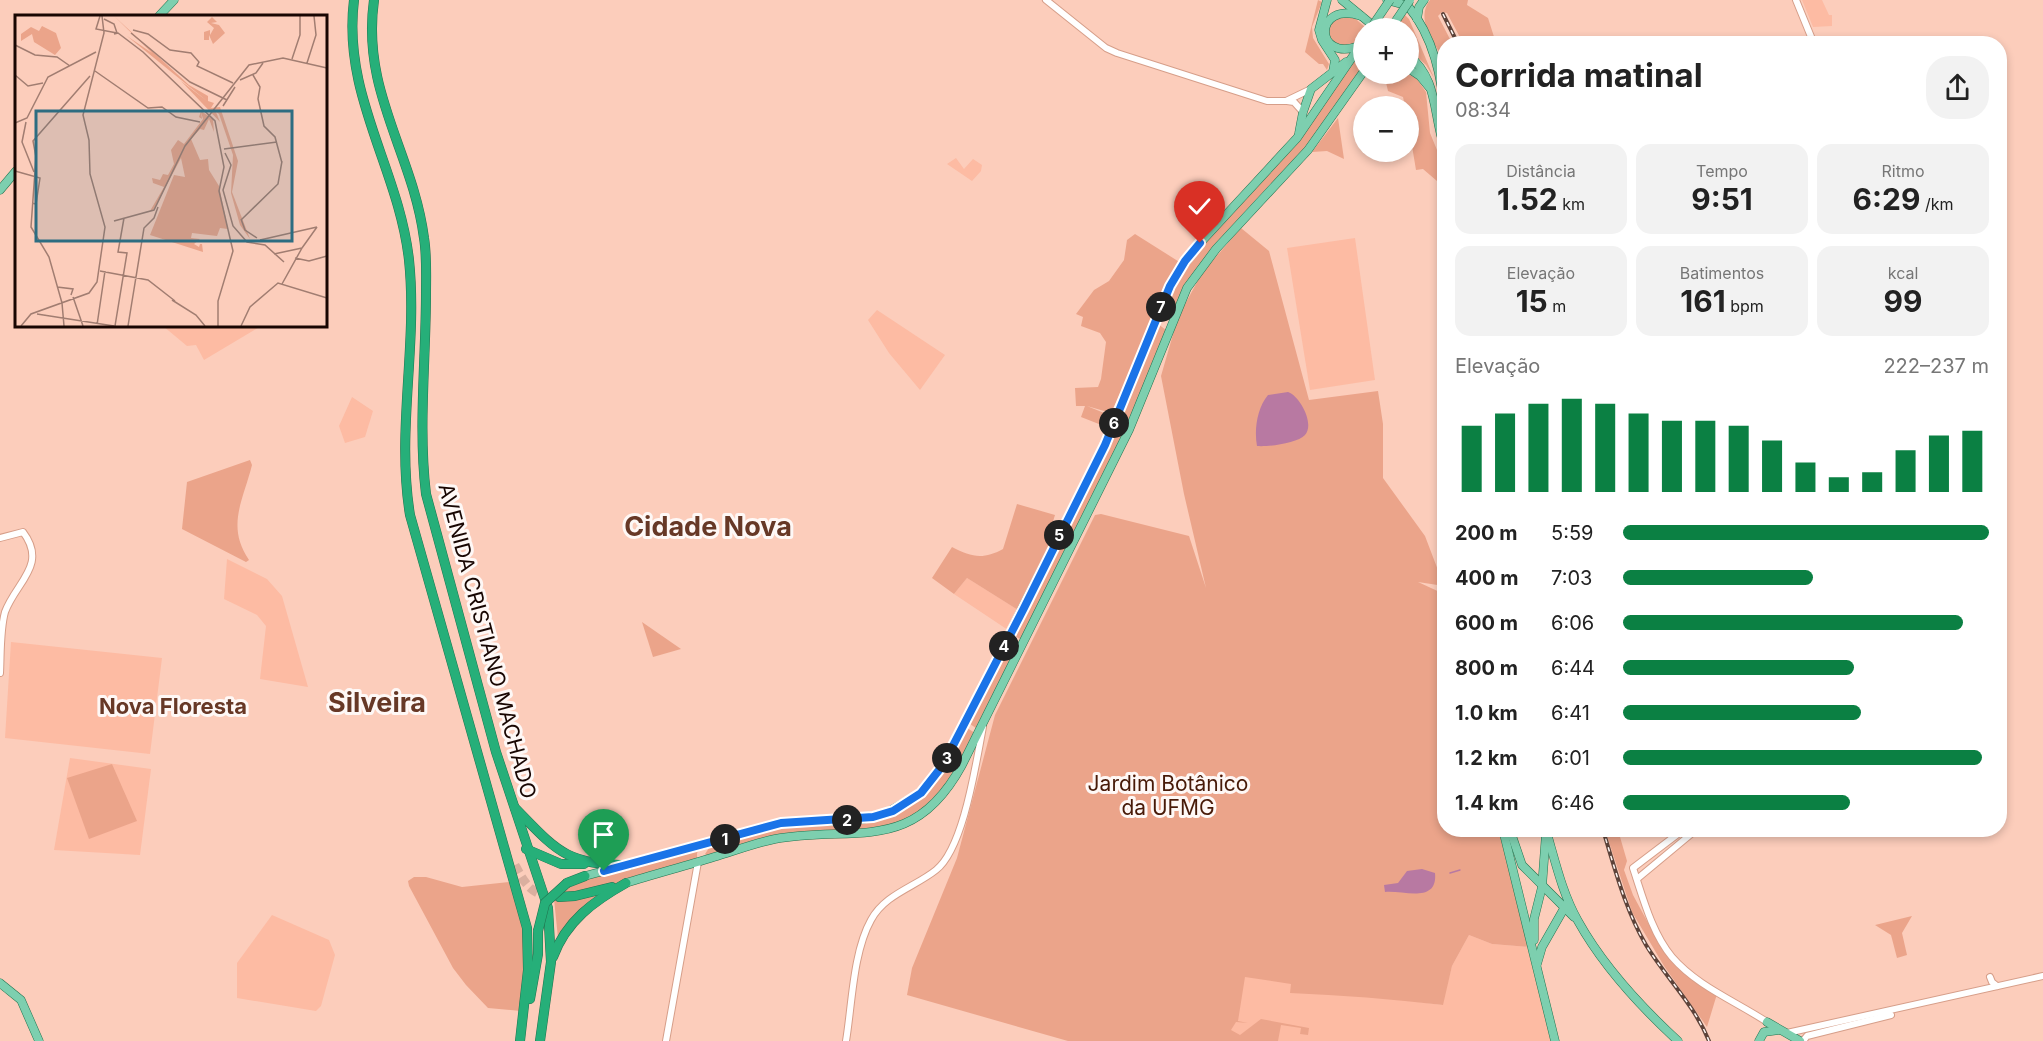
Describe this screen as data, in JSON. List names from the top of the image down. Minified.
{"streets":{"highway":["AVENIDA CRISTIANO MACHADO"]},"districts":["Cidade Nova","Silveira","Nova Floresta"],"parks":["Jardim Botânico da UFMG"],"page":{"map_buttons":["+","−"],"heading":["Corrida matinal","08:34"],"stats":[["Distância","1.52 km"],["Tempo","9:51"],["Ritmo","6:29 /km"],["Elevação","15 m"],["Batimentos","161 bpm"],["kcal","99"]],"pins":["7","6","5","4","3","2","1"],"chart":["Elevação","222–237 m"],"list":[{"name":"200 m","note":"5:59"},{"name":"400 m","note":"7:03"},{"name":"600 m","note":"6:06"},{"name":"800 m","note":"6:44"},{"name":"1.0 km","note":"6:41"},{"name":"1.2 km","note":"6:01"},{"name":"1.4 km","note":"6:46"}]}}
